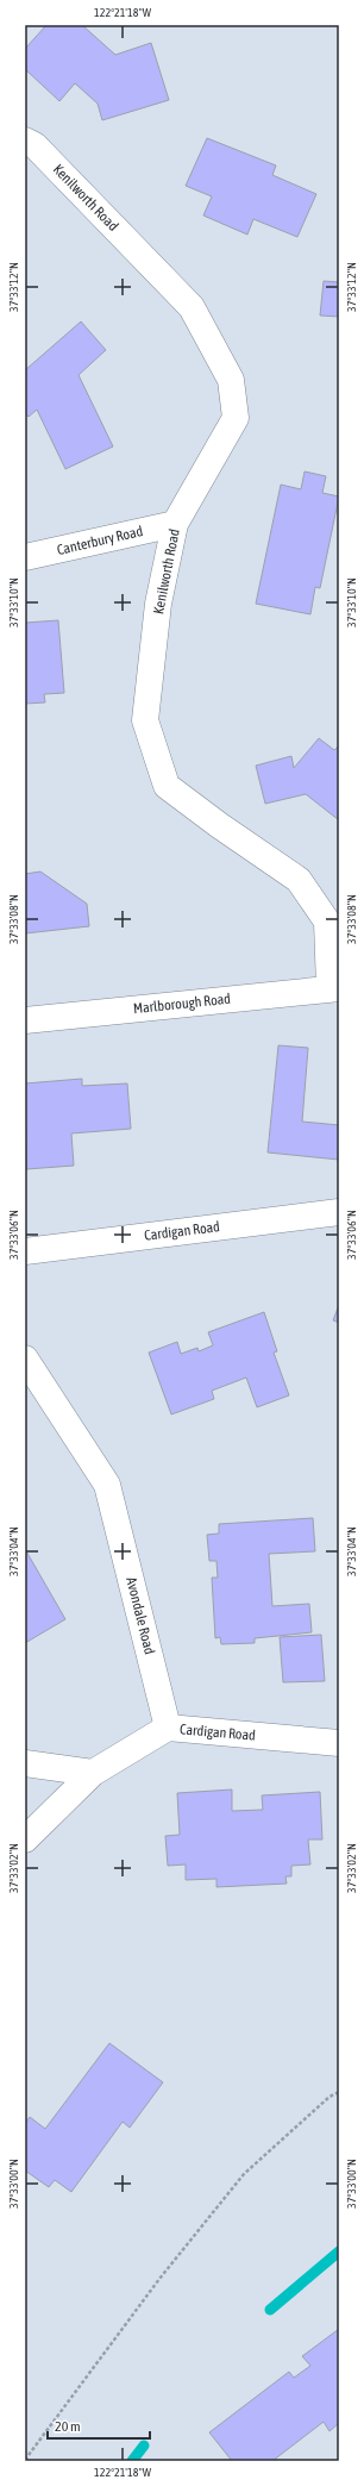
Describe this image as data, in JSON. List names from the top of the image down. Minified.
{"streets":{"street":["Kenilworth Road","Canterbury Road","Marlborough Road","Cardigan Road","Avondale Road"]},"crossings":[["Kenilworth Road","Canterbury Road"],["Kenilworth Road","Marlborough Road"],["Cardigan Road","Avondale Road"]],"scale_bar":"20 m","coordinates":["122°21'18\"W","37°33'12\"N","37°33'10\"N","37°33'08\"N","37°33'06\"N","37°33'04\"N","37°33'02\"N","37°33'00\"N"]}
